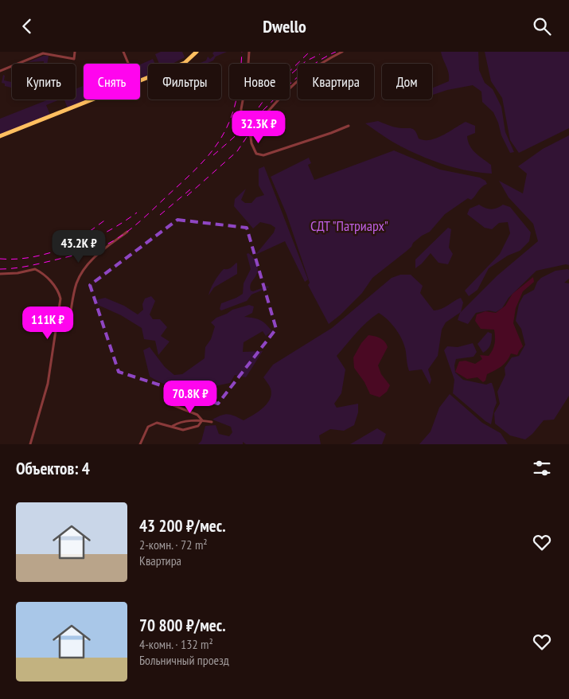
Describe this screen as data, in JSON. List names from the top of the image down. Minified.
{"parks":["СДТ \"Патриарх\""],"page":{"header":"Dwello","chip":["Купить","Снять","Фильтры","Новое","Квартира","Дом"],"price":["32.3K ₽","43.2K ₽","111K ₽","70.8K ₽"],"heading":"Объектов: 4","list":[{"name":"43 200 ₽/мес.","note":"2-комн. · 72 m² · Квартира"},{"name":"70 800 ₽/мес.","note":"4-комн. · 132 m² · Больничный проезд"}]}}
